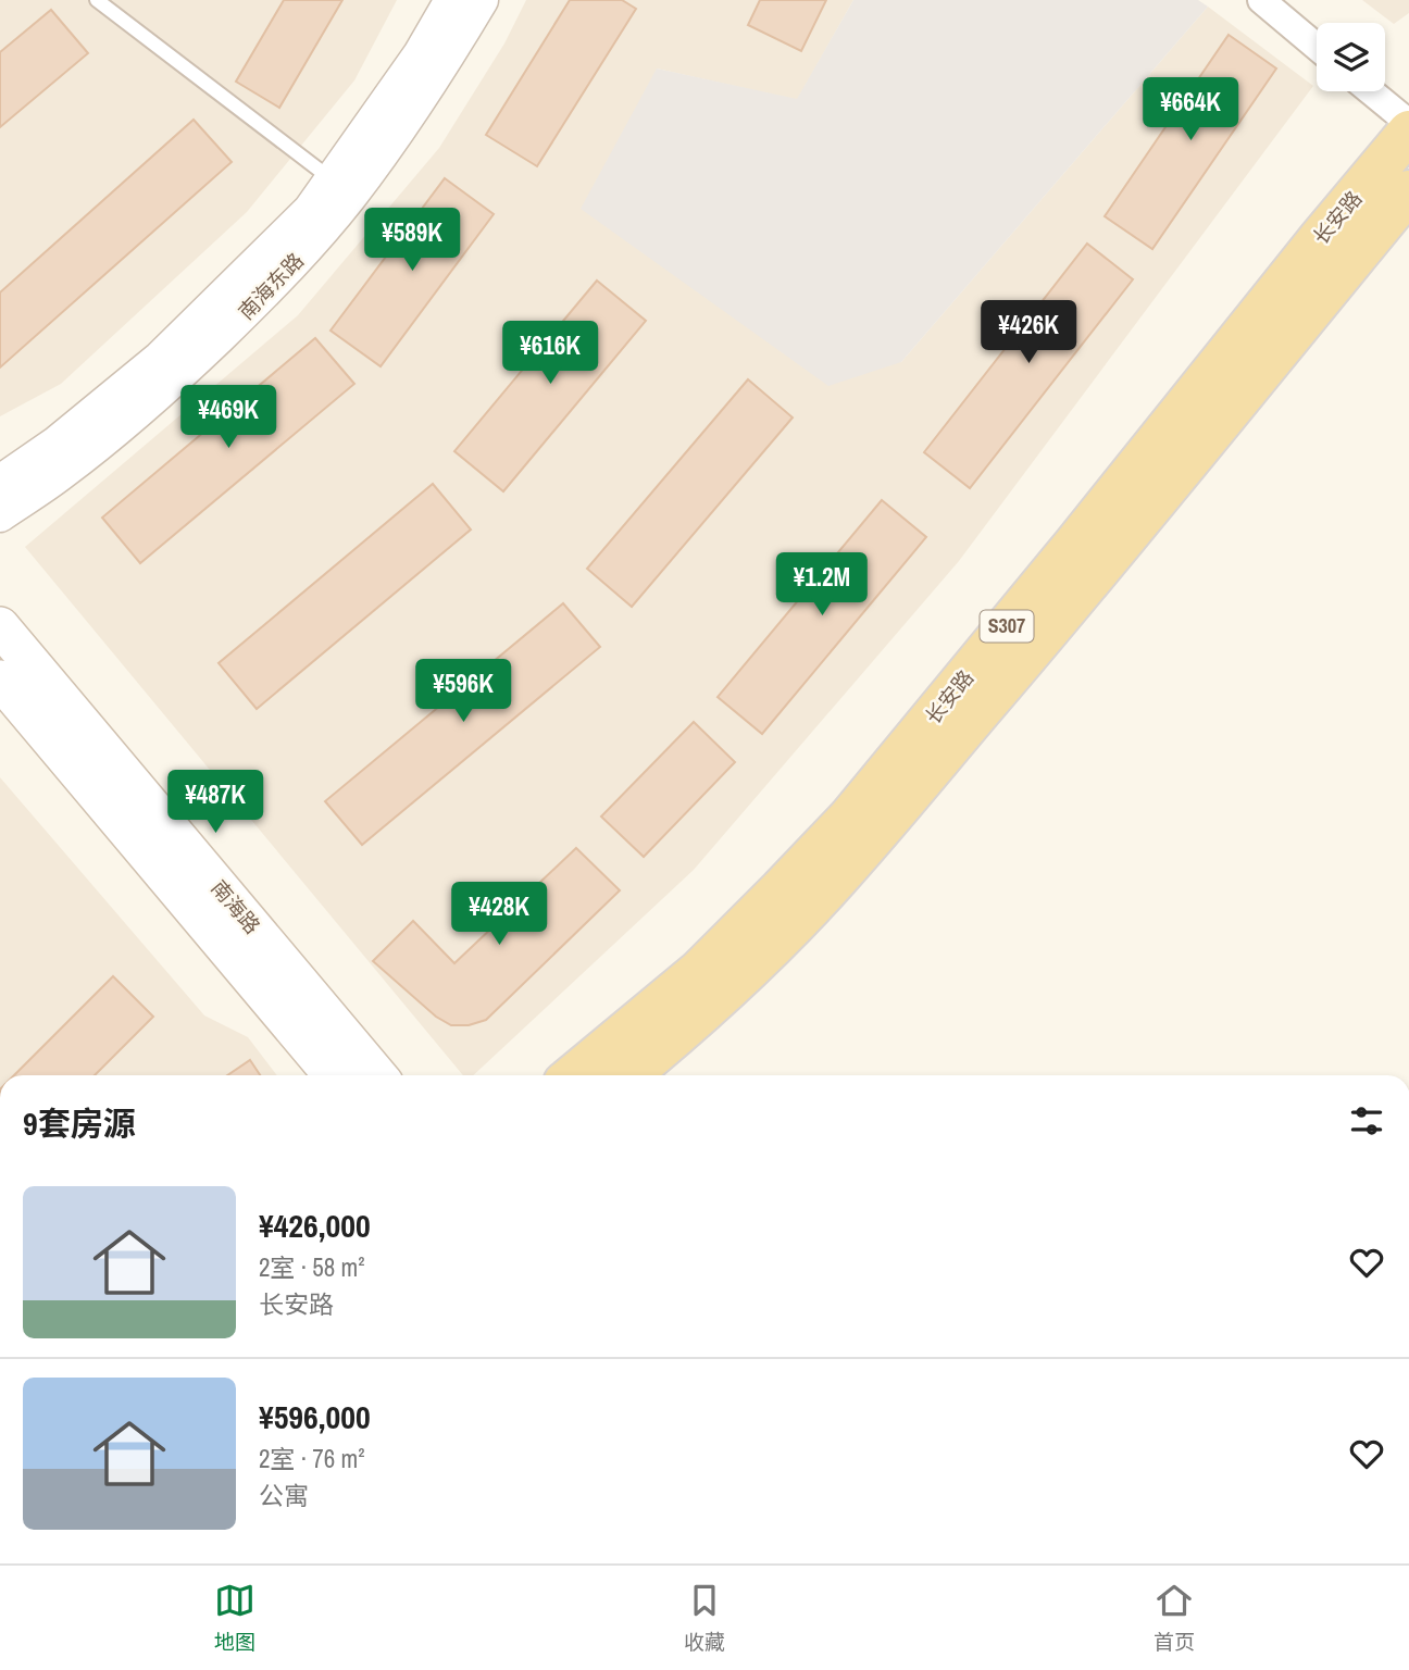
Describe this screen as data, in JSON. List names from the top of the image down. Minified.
{"streets":{"main road":["长安路","S307","南海路"],"street":["南海东路"]},"page":{"price":["¥664K","¥589K","¥426K","¥616K","¥469K","¥1.2M","¥596K","¥487K","¥428K"],"heading":"9套房源","list":[{"name":"¥426,000","note":"2室 · 58 m² · 长安路"},{"name":"¥596,000","note":"2室 · 76 m² · 公寓"}],"tabs":["地图","收藏","首页"]}}
